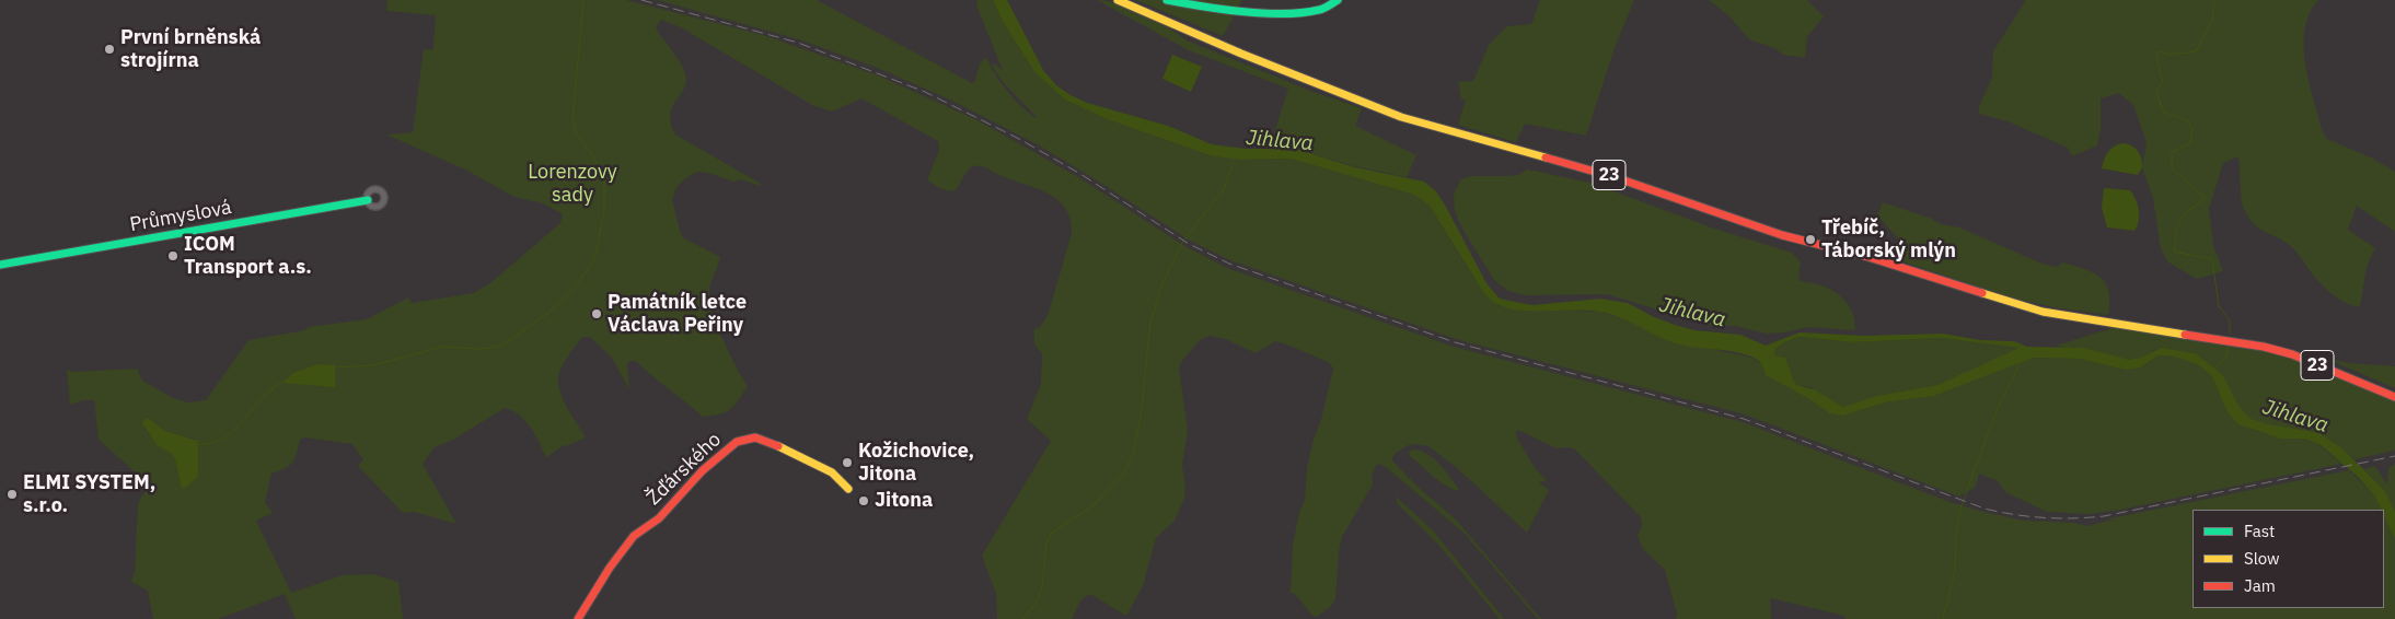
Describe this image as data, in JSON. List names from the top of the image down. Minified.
{"streets":{"main road":["23","Průmyslová","Žďárského"]},"water":["Jihlava"],"parks":["Lorenzovy sady"],"places":["První brněnská strojírna","Třebíč, Táborský mlýn","ICOM Transport a.s.","Památník letce Václava Peřiny","Kožichovice, Jitona","ELMI SYSTEM, s.r.o.","Jitona"],"legend":["Fast","Slow","Jam"]}
